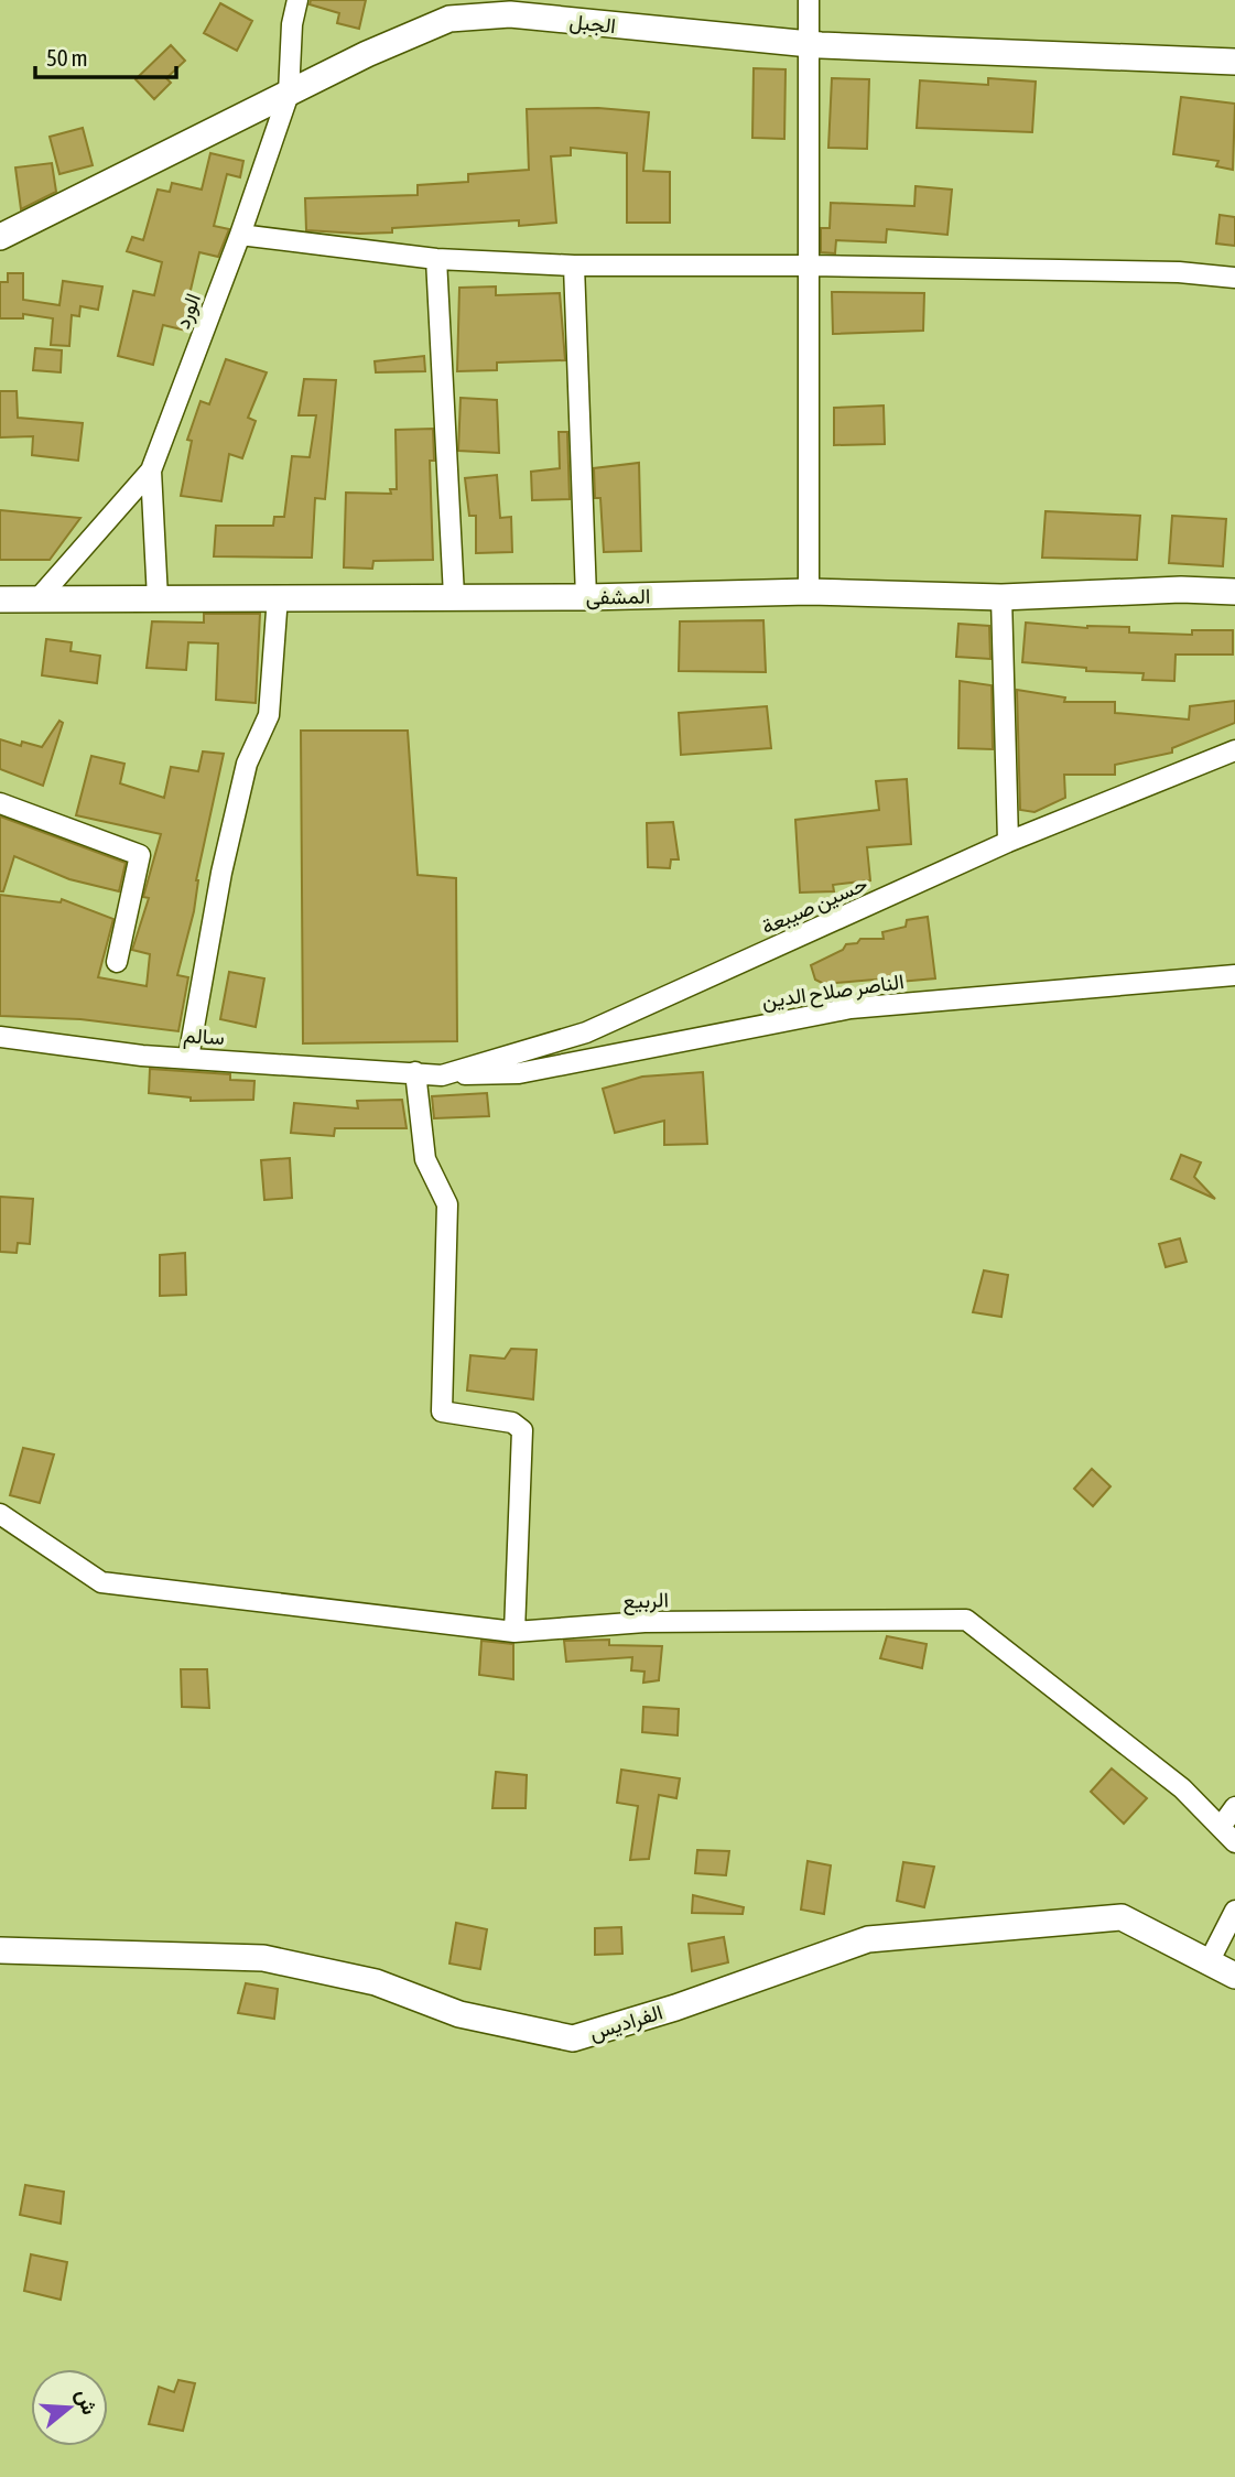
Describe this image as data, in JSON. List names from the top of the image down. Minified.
{"streets":{"street":["الجبل","الورد","المشفى","حسين صيبعة","الناصر صلاح الدين","سالم","الربيع","الفراديس"]},"crossings":[["الجبل","الورد"],["الورد","المشفى"],["حسين صيبعة","الناصر صلاح الدين"],["حسين صيبعة","سالم"]],"scale_bar":"50 m","north":"right"}
